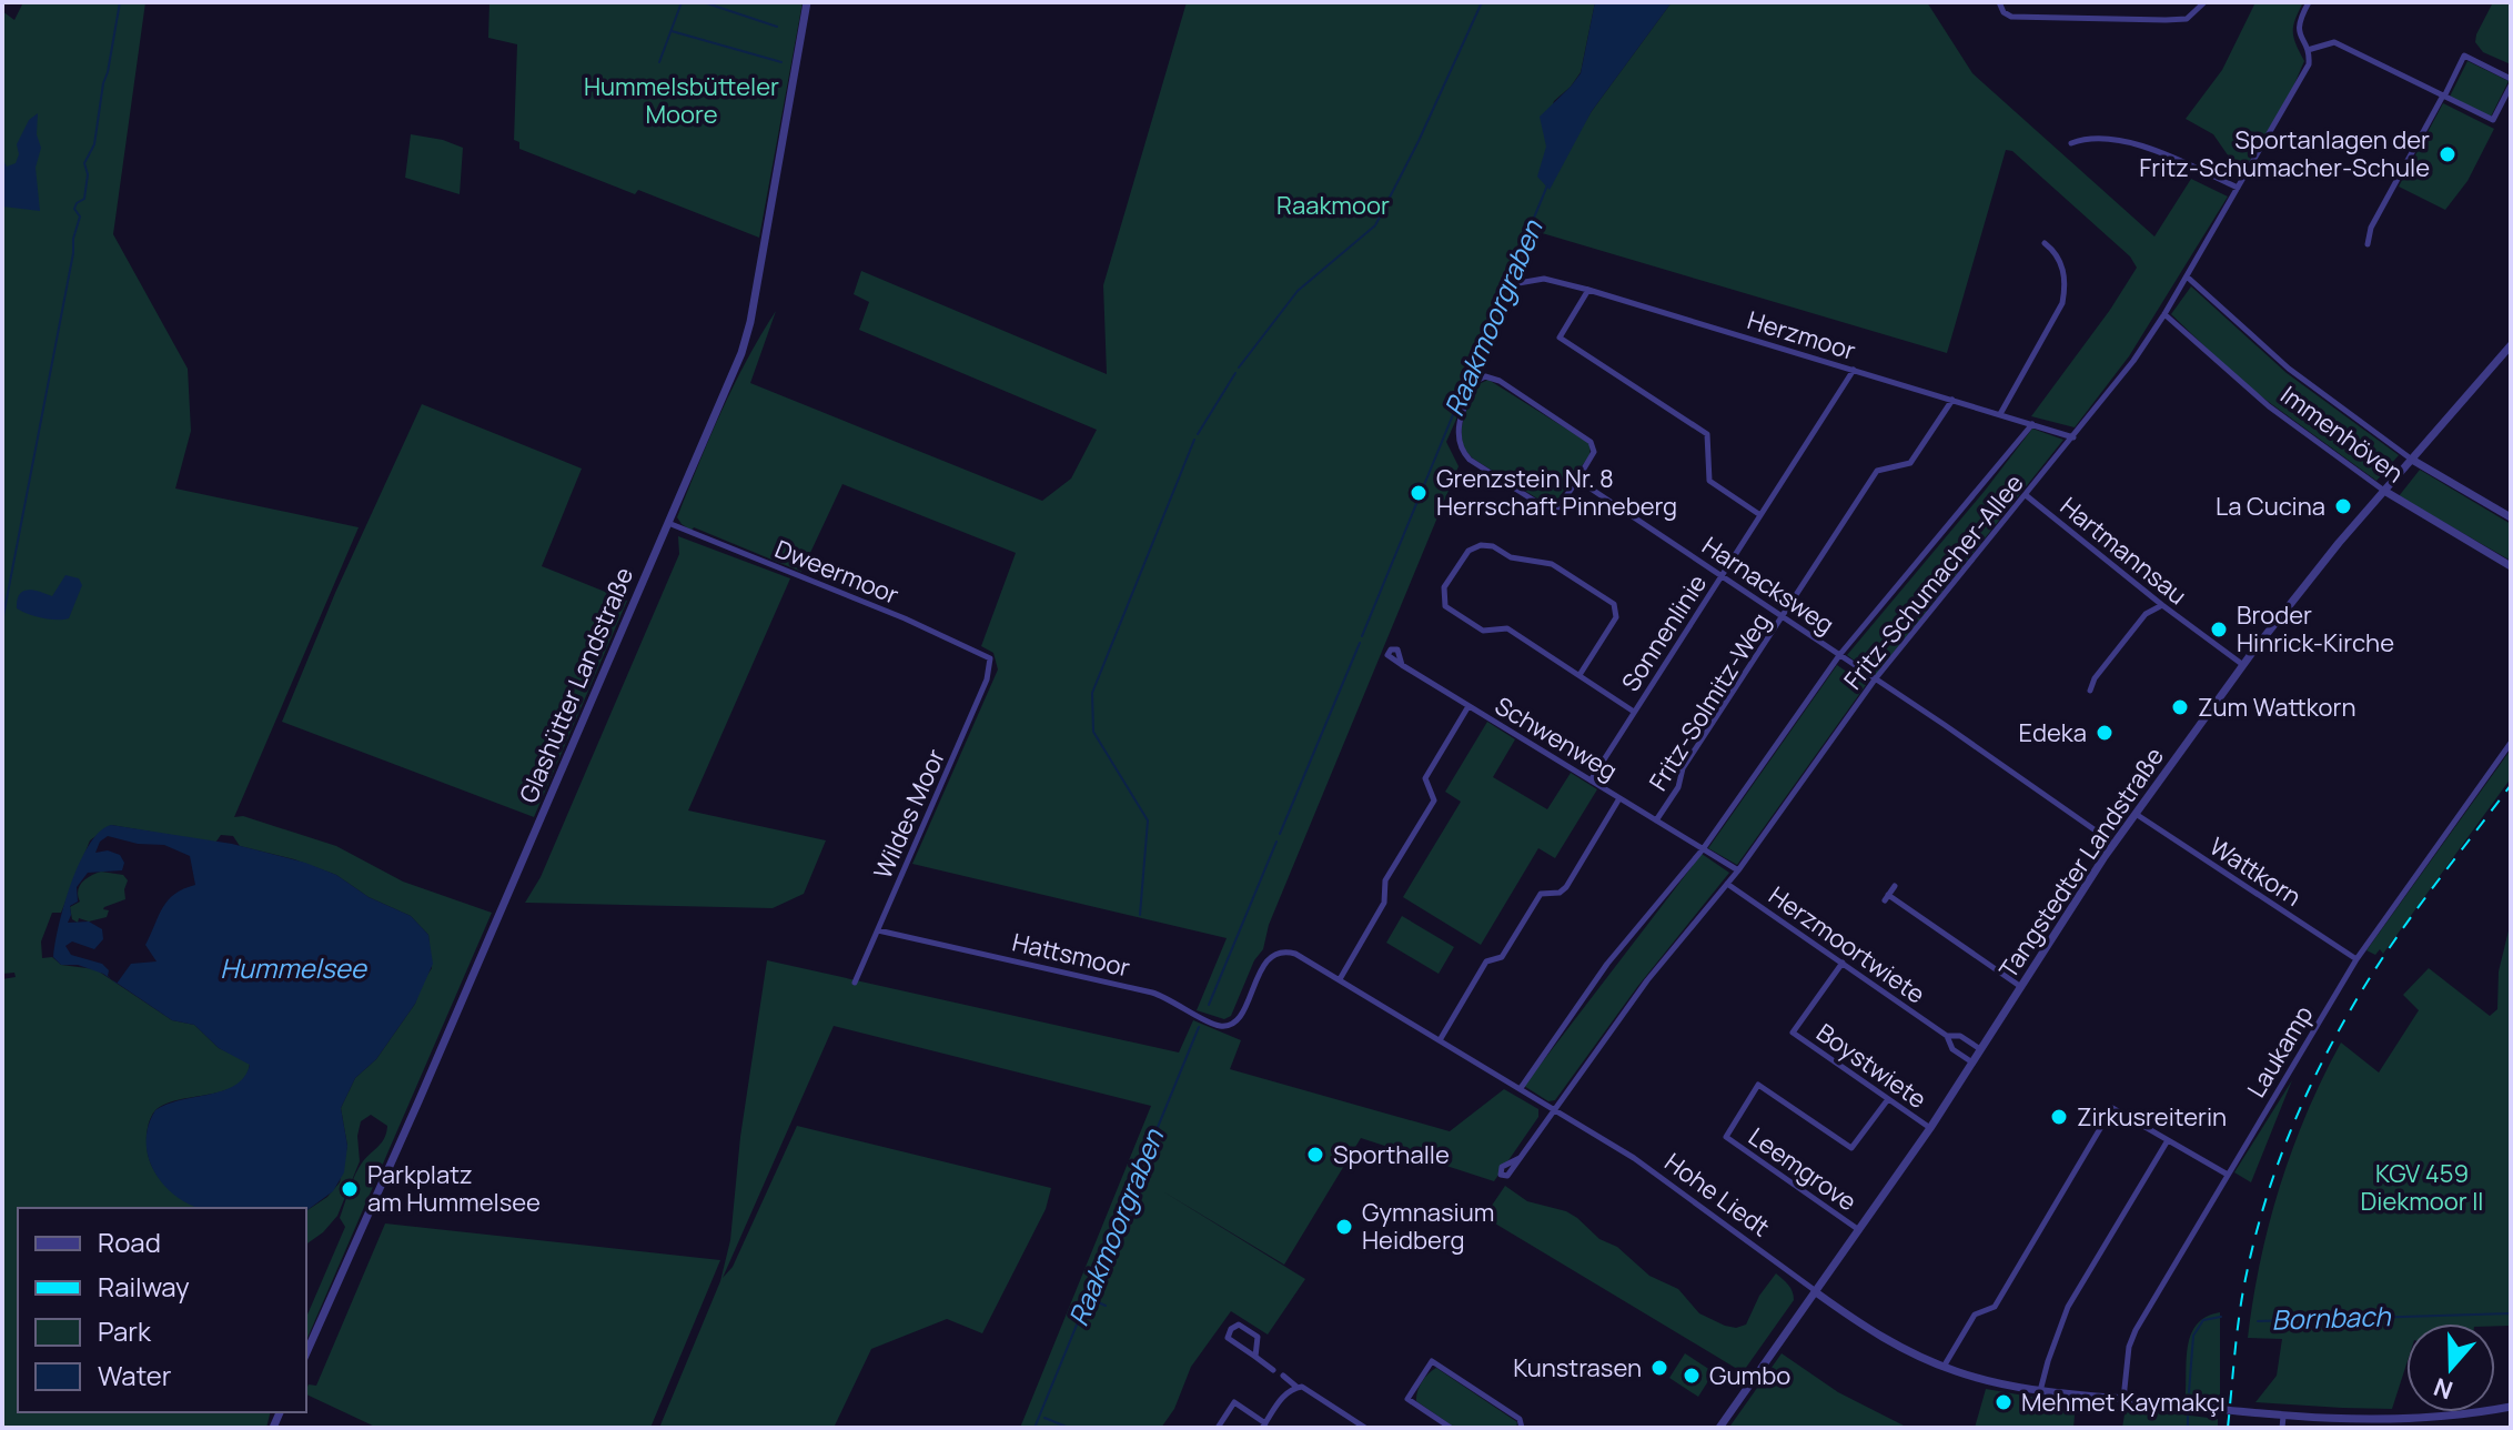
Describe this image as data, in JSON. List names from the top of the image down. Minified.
{"streets":{"street":["Herzmoor","Immenhöven","Hartmannsau","Dweermoor","Fritz-Schumacher-Allee","Harnacksweg","Sonnenlinie","Glashütter Landstraße","Fritz-Solmitz-Weg","Schwenweg","Wildes Moor","Tangstedter Landstraße","Wattkorn","Herzmoortwiete","Hattsmoor","Laukamp","Boystwiete","Leemgrove","Hohe Liedt"]},"crossings":[["Herzmoor","Fritz-Schumacher-Allee"],["Herzmoor","Sonnenlinie"],["Herzmoor","Fritz-Solmitz-Weg"],["Immenhöven","Fritz-Schumacher-Allee"],["Immenhöven","Tangstedter Landstraße"],["Hartmannsau","Fritz-Schumacher-Allee"],["Hartmannsau","Tangstedter Landstraße"],["Dweermoor","Glashütter Landstraße"],["Dweermoor","Wildes Moor"],["Fritz-Schumacher-Allee","Harnacksweg"],["Fritz-Schumacher-Allee","Schwenweg"],["Fritz-Schumacher-Allee","Herzmoortwiete"],["Fritz-Schumacher-Allee","Hohe Liedt"],["Harnacksweg","Sonnenlinie"],["Harnacksweg","Fritz-Solmitz-Weg"],["Harnacksweg","Tangstedter Landstraße"],["Sonnenlinie","Schwenweg"],["Fritz-Solmitz-Weg","Schwenweg"],["Wildes Moor","Hattsmoor"],["Tangstedter Landstraße","Wattkorn"],["Tangstedter Landstraße","Herzmoortwiete"],["Tangstedter Landstraße","Boystwiete"],["Tangstedter Landstraße","Leemgrove"],["Tangstedter Landstraße","Hohe Liedt"],["Wattkorn","Laukamp"],["Herzmoortwiete","Boystwiete"],["Hattsmoor","Hohe Liedt"],["Laukamp","Hohe Liedt"],["Boystwiete","Leemgrove"]],"water":["Raakmoorgraben","Hummelsee","Bornbach"],"parks":["Hummelsbütteler Moore","Raakmoor","KGV 459 Diekmoor II"],"places":["Sportanlagen der Fritz-Schumacher-Schule","Grenzstein Nr. 8 Herrschaft Pinneberg","La Cucina","Broder Hinrick-Kirche","Zum Wattkorn","Edeka","Zirkusreiterin","Sporthalle","Parkplatz am Hummelsee","Gymnasium Heidberg","Kunstrasen","Gumbo","Mehmet Kaymakçı"],"legend":["Road","Railway","Park","Water"],"north":"bottom"}
